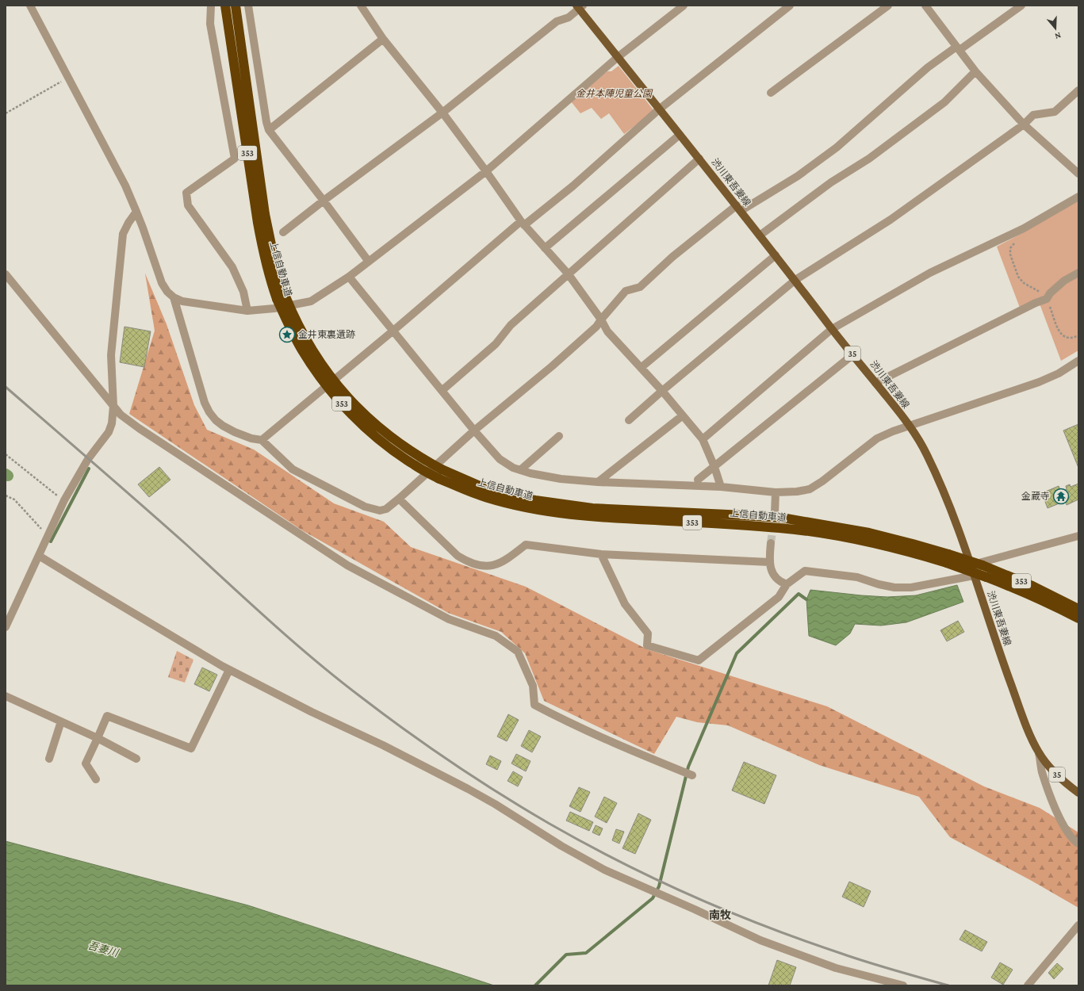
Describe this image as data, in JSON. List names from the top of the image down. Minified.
{"streets":{"highway":["353","上信自動車道"],"main road":["渋川東吾妻線","35"]},"districts":["南牧"],"water":["吾妻川"],"parks":["金井本陣児童公園"],"places":{"place":["金井東裏遺跡"],"temple":["金蔵寺"]},"north":"bottom"}
